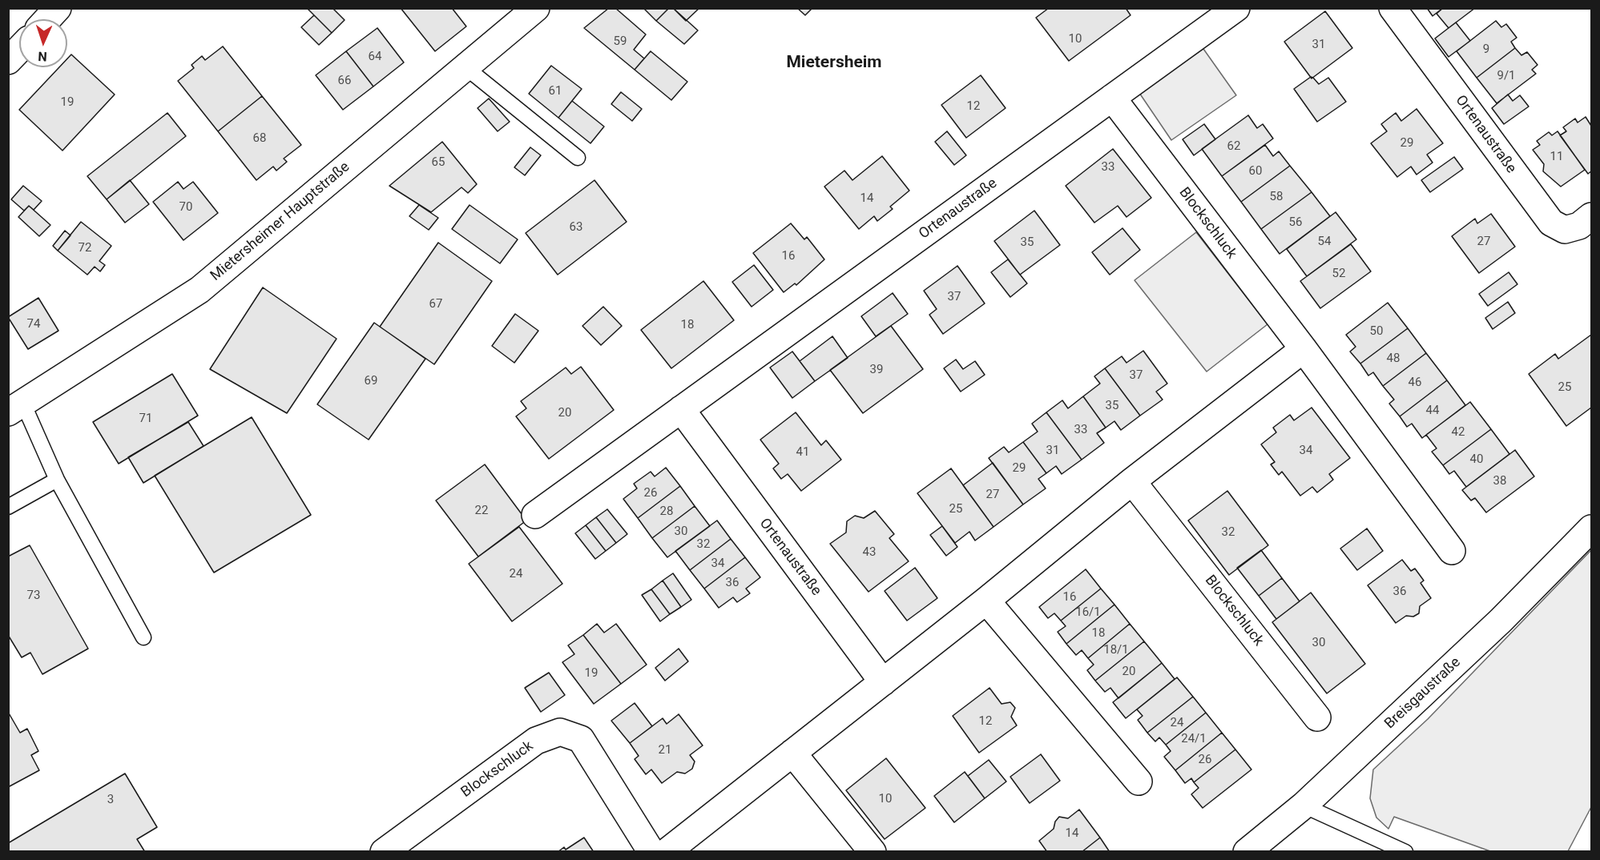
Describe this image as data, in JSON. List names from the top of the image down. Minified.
{"streets":{"street":["Ortenaustraße","Mietersheimer Hauptstraße","Blockschluck","Breisgaustraße"]},"crossings":[["Ortenaustraße","Blockschluck"]],"districts":["Mietersheim"],"house_numbers":["10","59","31","9","64","9/1","66","61","19","12","68","29","62","11","65","33","60","58","14","70","56","63","54","27","35","72","16","52","37","67","74","18","50","48","39","37","69","46","25","35","44","20","71","33","42","31","34","41","40","29","38","26","27","25","22","28","30","32","32","43","34","24","36","36","73","16","16/1","18","30","18/1","20","19","12","24","24/1","21","26","10","3","14"],"north":"bottom"}
